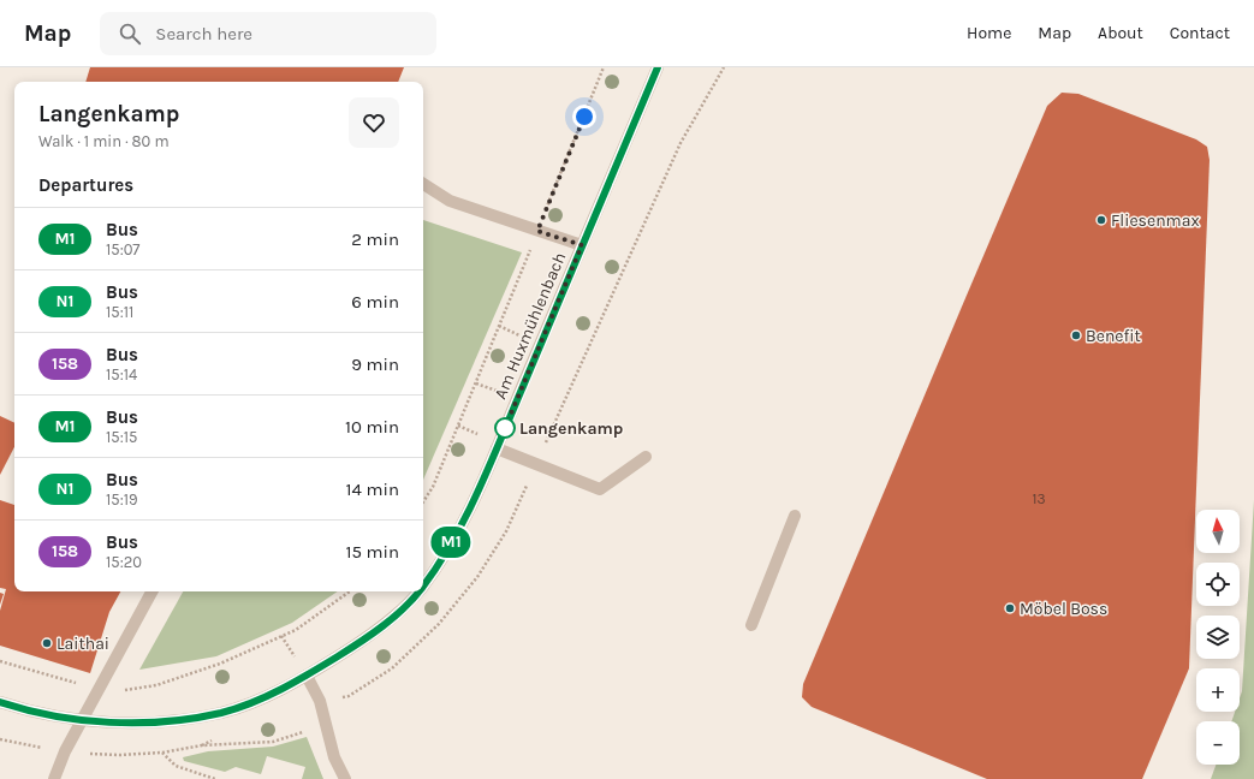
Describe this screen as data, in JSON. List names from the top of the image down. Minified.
{"streets":{"street":["Am Huxmühlenbach"]},"places":["Fliesenmax","Benefit","Langenkamp","Möbel Boss","Laithai"],"lines":["bus line M1"],"house_numbers":["13"],"north":"top","page":{"header":"Map","search":"Search here","nav":["Home","Map","About","Contact"],"on_map":"M1","heading":[["Langenkamp","Walk · 1 min · 80 m"],"Departures"],"list":[{"mark":"M1","name":"Bus","note":"15:07","value":"2 min"},{"mark":"N1","name":"Bus","note":"15:11","value":"6 min"},{"mark":"158","name":"Bus","note":"15:14","value":"9 min"},{"mark":"M1","name":"Bus","note":"15:15","value":"10 min"},{"mark":"N1","name":"Bus","note":"15:19","value":"14 min"},{"mark":"158","name":"Bus","note":"15:20","value":"15 min"}],"map_buttons":["+","−"]}}
